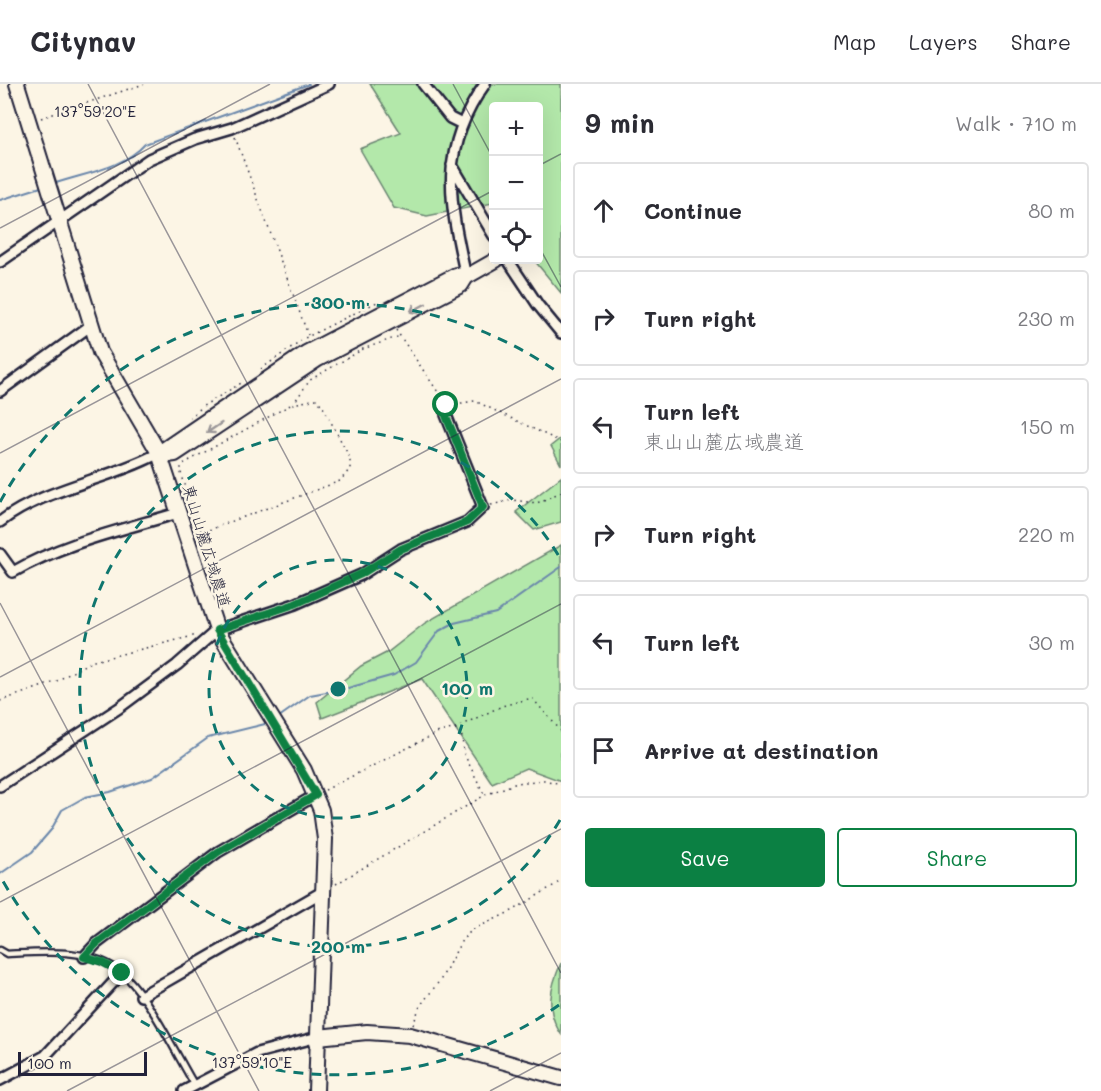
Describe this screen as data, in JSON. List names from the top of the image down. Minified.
{"streets":{"street":["東山山麓広域農道"]},"scale_bar":"100 m","page":{"header":"Citynav","nav":["Map","Layers","Share"],"heading":["9 min","Walk · 710 m"],"map_buttons":["+","−"],"list":[["Continue","80 m"],["Turn right","230 m"],["Turn left","東山山麓広域農道","150 m"],["Turn right","220 m"],["Turn left","30 m"],"Arrive at destination"],"buttons":["Save","Share"],"scale":"100 m"},"coordinates":["137°59'20\"E","137°59'10\"E"],"rings":["300 m","100 m","200 m"]}
